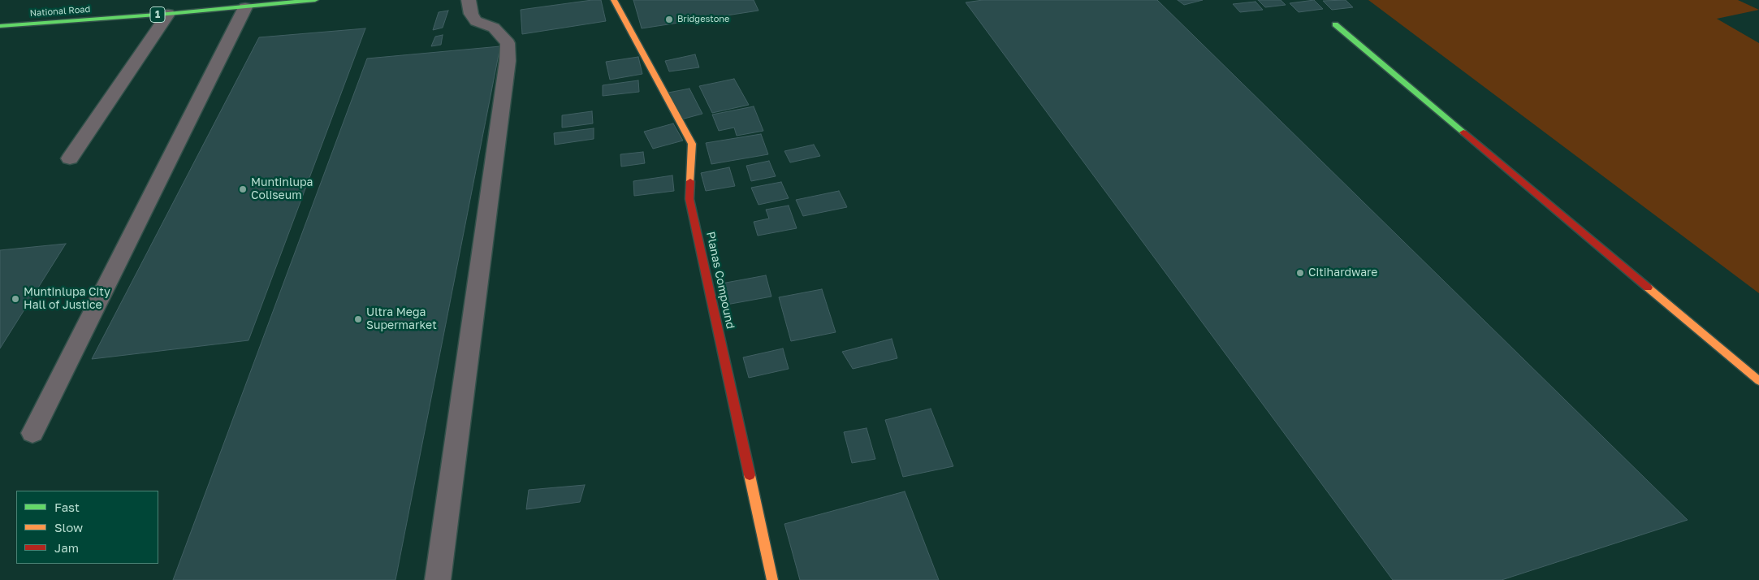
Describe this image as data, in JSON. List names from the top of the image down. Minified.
{"streets":{"main road":["National Road","1","Planas Compound"]},"places":["Bridgestone","Muntinlupa Coliseum","Citihardware","Muntinlupa City Hall of Justice","Ultra Mega Supermarket"],"legend":["Fast","Slow","Jam"]}
